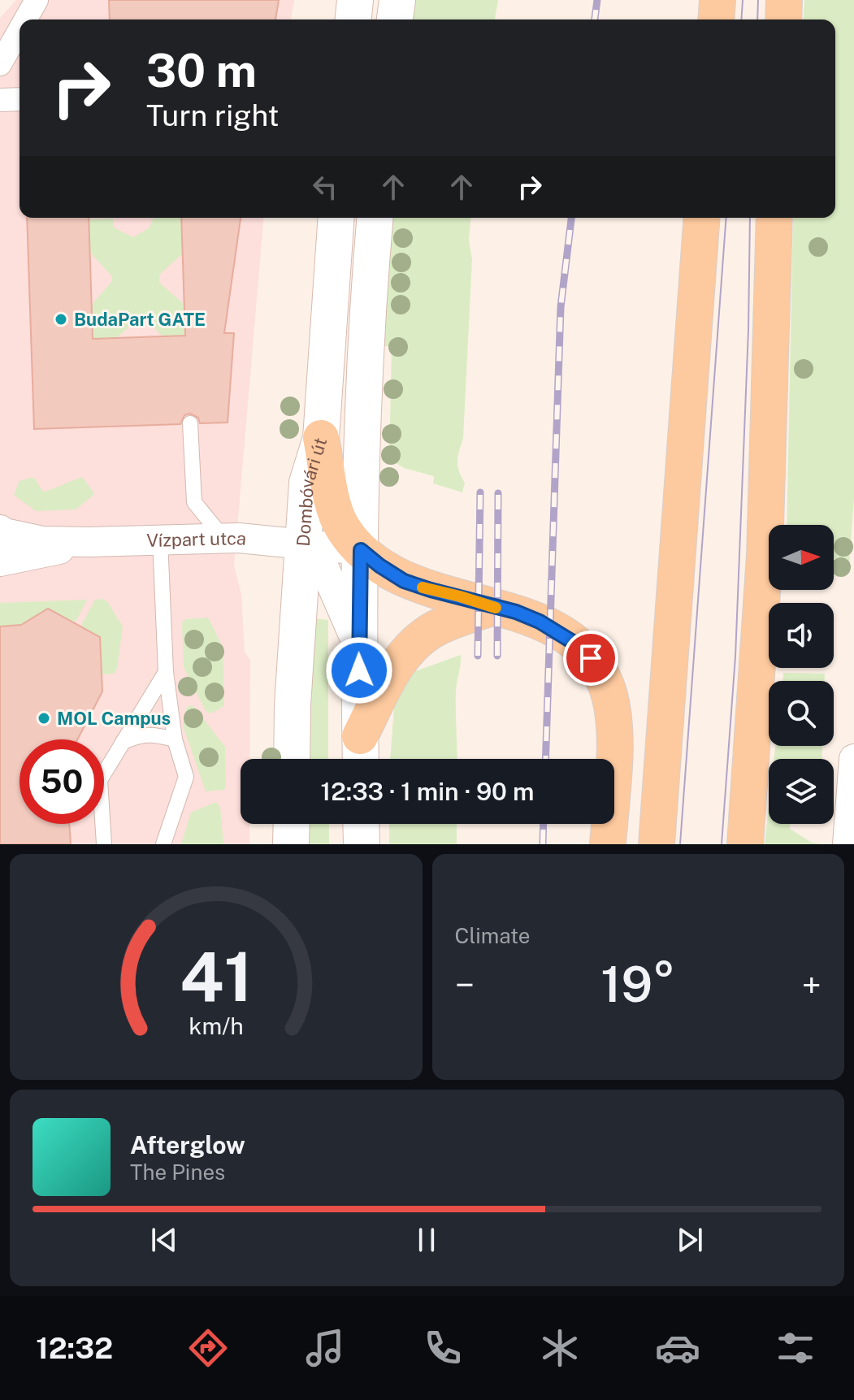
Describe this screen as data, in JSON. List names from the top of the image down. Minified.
{"streets":{"main road":["Dombóvári út"],"street":["Vízpart utca"]},"crossings":[["Dombóvári út","Vízpart utca"]],"places":["BudaPart GATE","MOL Campus"],"north":"right","page":{"turn":["30 m","Turn right"],"limit":"50","trip":"12:33 · 1 min · 90 m","tile":"Climate","heat":["−","19°","+"],"song":["Afterglow","The Pines"],"tabs":"12:32","gauge":["41","km/h"]}}
